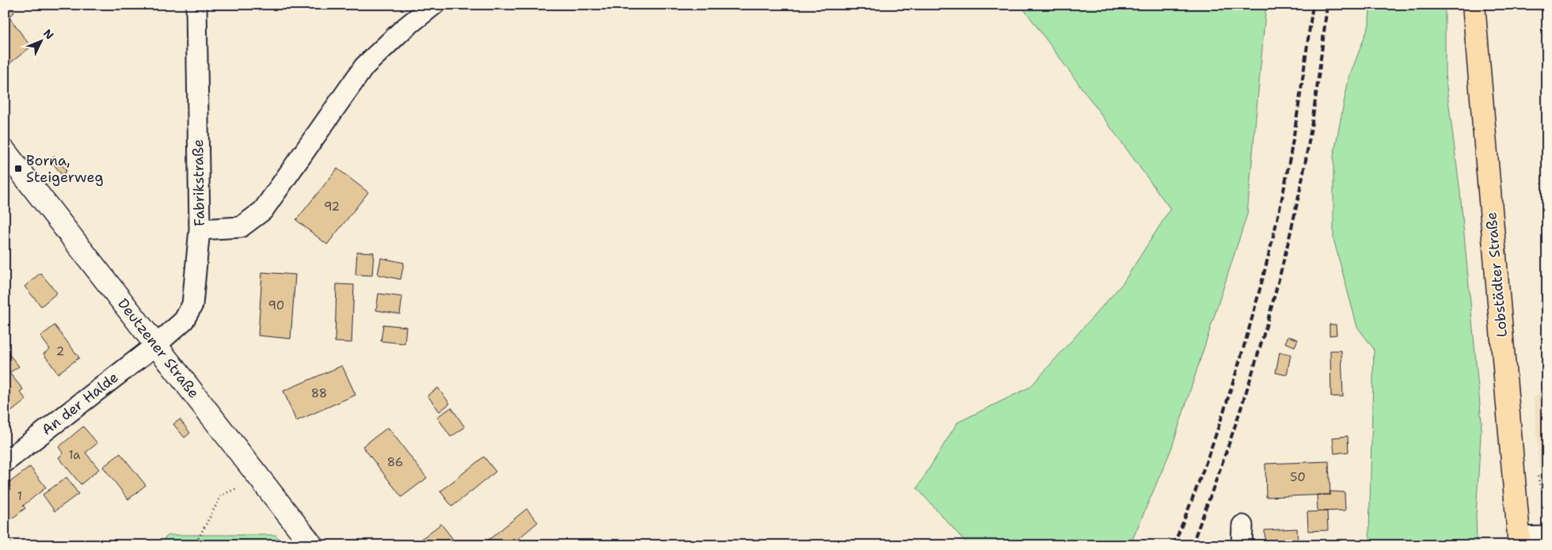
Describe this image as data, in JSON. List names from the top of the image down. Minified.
{"streets":{"main road":["Lobstädter Straße","Deutzener Straße"],"street":["Fabrikstraße","An der Halde"]},"crossings":[["Fabrikstraße","Deutzener Straße"],["Fabrikstraße","An der Halde"],["Deutzener Straße","An der Halde"]],"places":{"transit":["Borna, Steigerweg"]},"house_numbers":["92","90","2","88","1a","86","50","1"],"north":"top right"}
